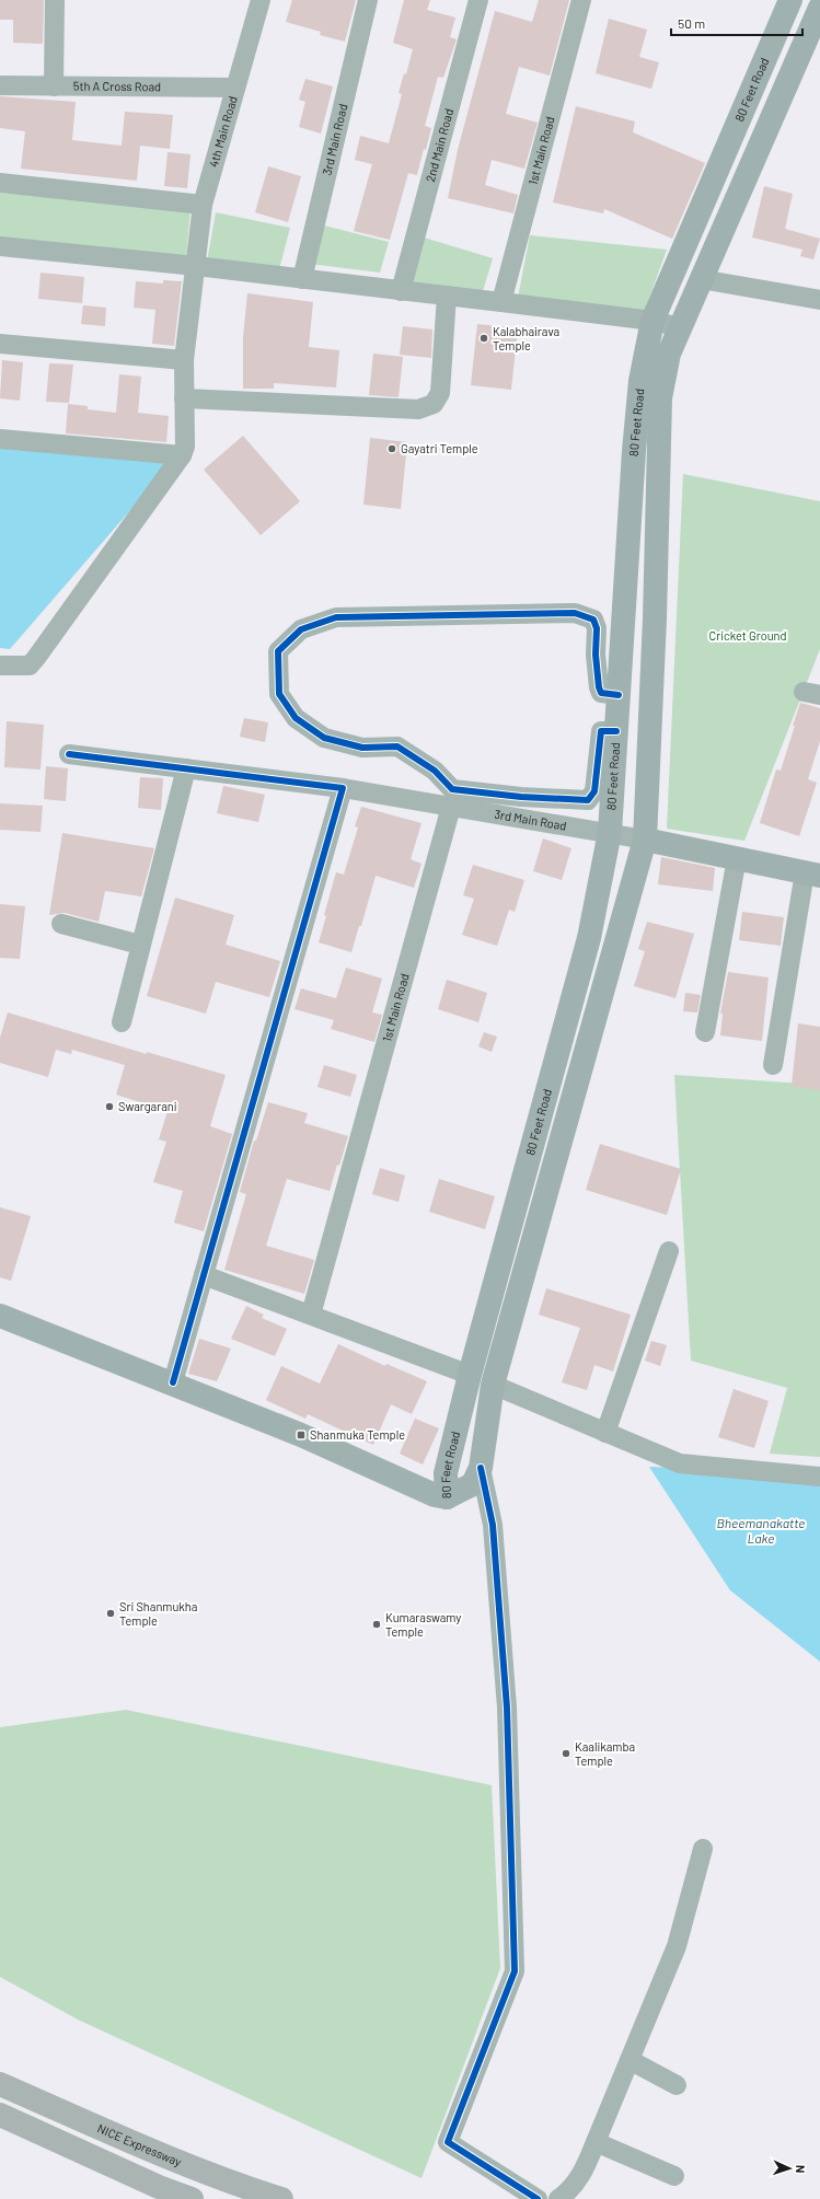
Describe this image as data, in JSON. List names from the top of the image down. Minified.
{"streets":{"highway":["NICE Expressway"],"main road":["80 Feet Road"],"street":["5th A Cross Road","4th Main Road","3rd Main Road","2nd Main Road","1st Main Road"]},"crossings":[["5th A Cross Road","4th Main Road"],["80 Feet Road","3rd Main Road"],["3rd Main Road","1st Main Road"]],"water":["Bheemanakatte Lake"],"parks":["Cricket Ground"],"places":{"other":["Kalabhairava Temple","Gayatri Temple","Swargarani","Sri Shanmukha Temple","Kumaraswamy Temple","Kaalikamba Temple"],"transit":["Shanmuka Temple"]},"scale_bar":"50 m","north":"right"}
